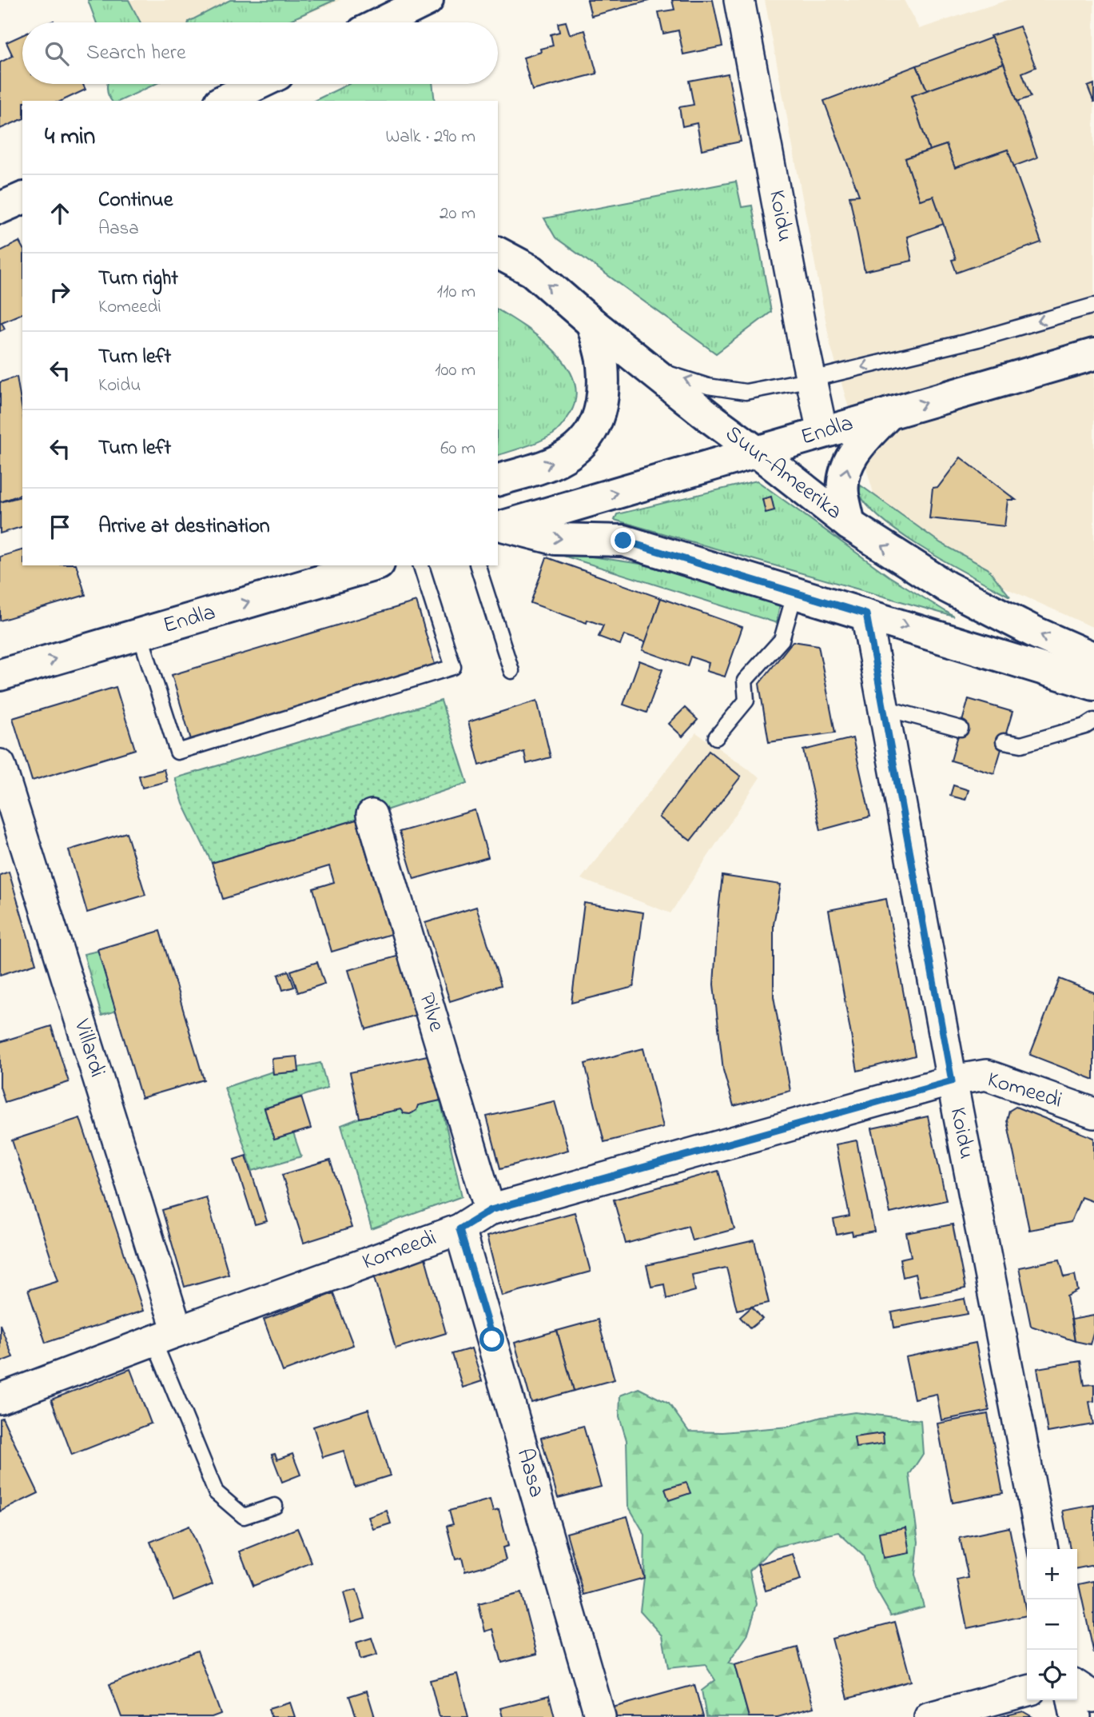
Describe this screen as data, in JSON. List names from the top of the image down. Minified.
{"streets":{"main road":["Endla","Suur-Ameerika"],"street":["Koidu","Pilve","Villardi","Komeedi","Aasa"]},"crossings":[["Koidu","Endla"],["Koidu","Komeedi"],["Endla","Suur-Ameerika"],["Pilve","Komeedi"],["Villardi","Komeedi"],["Komeedi","Aasa"]],"one_way":["Endla"],"page":{"search":"Search here","heading":["4 min","Walk · 290 m"],"list":[["Continue","Aasa","20 m"],["Turn right","Komeedi","110 m"],["Turn left","Koidu","100 m"],["Turn left","60 m"],"Arrive at destination"],"map_buttons":["+","−"]}}
